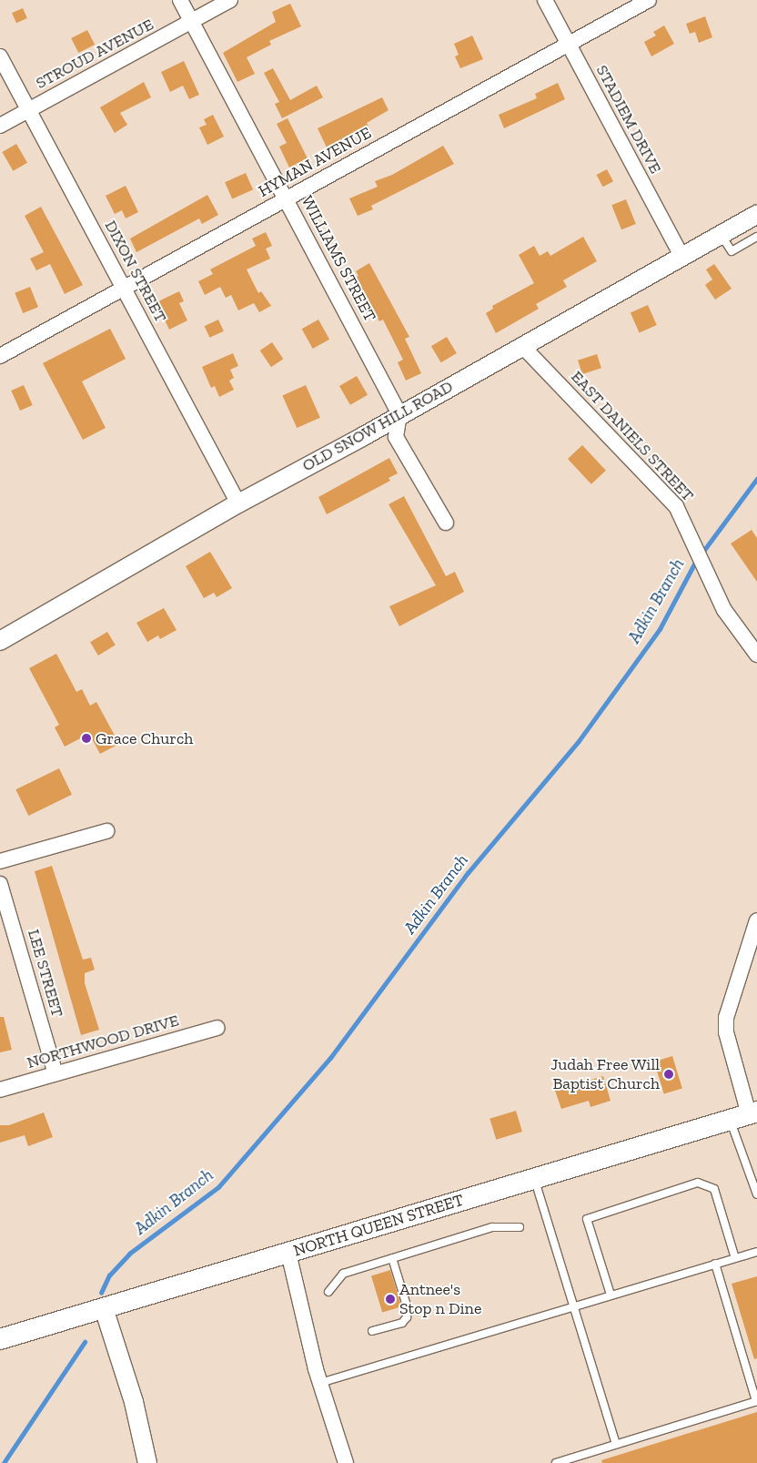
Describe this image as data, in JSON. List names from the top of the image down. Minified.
{"streets":{"main road":["NORTH QUEEN STREET"],"street":["STROUD AVENUE","STADIEM DRIVE","HYMAN AVENUE","WILLIAMS STREET","DIXON STREET","OLD SNOW HILL ROAD","EAST DANIELS STREET","LEE STREET","NORTHWOOD DRIVE"]},"crossings":[["STROUD AVENUE","WILLIAMS STREET"],["STROUD AVENUE","DIXON STREET"],["STADIEM DRIVE","HYMAN AVENUE"],["STADIEM DRIVE","OLD SNOW HILL ROAD"],["HYMAN AVENUE","WILLIAMS STREET"],["HYMAN AVENUE","DIXON STREET"],["WILLIAMS STREET","OLD SNOW HILL ROAD"],["DIXON STREET","OLD SNOW HILL ROAD"],["OLD SNOW HILL ROAD","EAST DANIELS STREET"],["LEE STREET","NORTHWOOD DRIVE"]],"water":["Adkin Branch"],"places":["Grace Church","Judah Free Will Baptist Church","Antnee's Stop n Dine"]}
